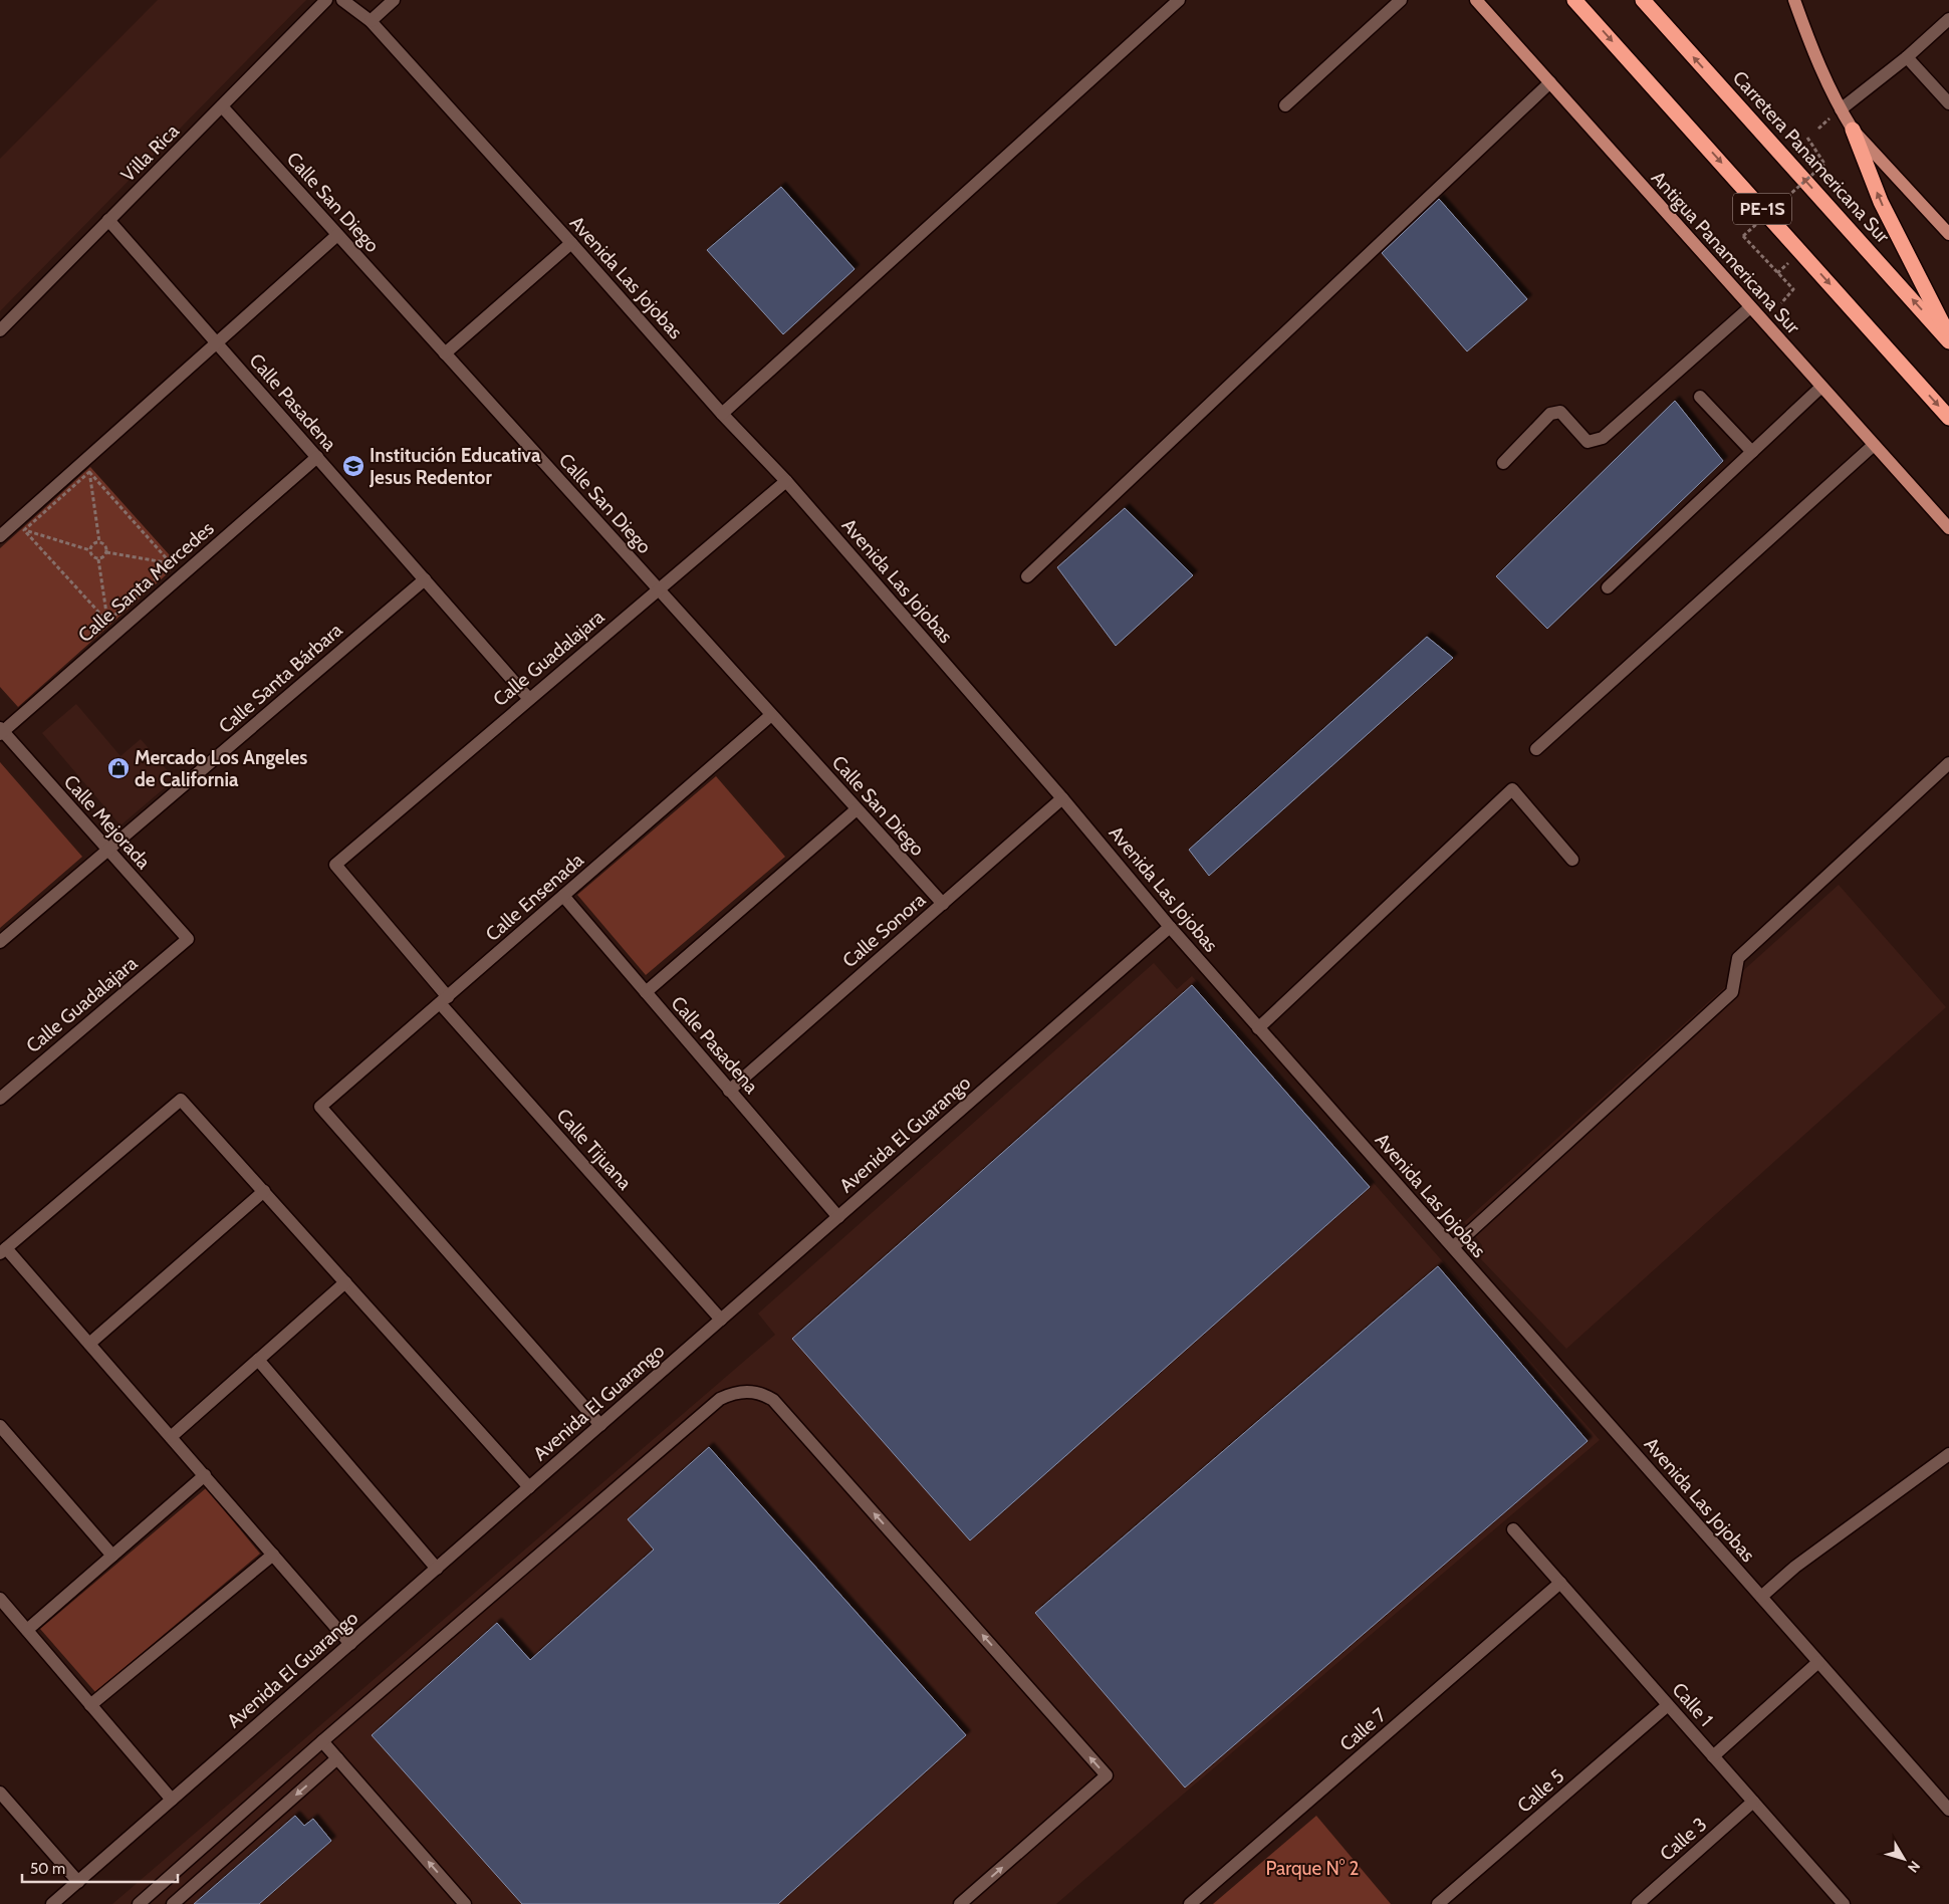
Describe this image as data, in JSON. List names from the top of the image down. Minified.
{"streets":{"highway":["Carretera Panamericana Sur","PE-1S"],"main road":["Antigua Panamericana Sur"],"street":["Villa Rica","Calle San Diego","Avenida Las Jojobas","Calle Pasadena","Calle Santa Mercedes","Calle Guadalajara","Calle Santa Bárbara","Calle Mejorada","Calle Ensenada","Calle Sonora","Avenida El Guarango","Calle Tijuana","Calle 1","Calle 7","Calle 5","Calle 3"]},"crossings":[["Villa Rica","Calle San Diego"],["Villa Rica","Calle Pasadena"],["Calle San Diego","Calle Guadalajara"],["Calle San Diego","Calle Ensenada"],["Calle San Diego","Calle Sonora"],["Avenida Las Jojobas","Calle Guadalajara"],["Avenida Las Jojobas","Calle Sonora"],["Avenida Las Jojobas","Avenida El Guarango"],["Calle Pasadena","Calle Santa Mercedes"],["Calle Pasadena","Calle Guadalajara"],["Calle Pasadena","Calle Santa Bárbara"],["Calle Pasadena","Calle Ensenada"],["Calle Pasadena","Calle Sonora"],["Calle Pasadena","Avenida El Guarango"],["Calle Santa Mercedes","Calle Mejorada"],["Calle Guadalajara","Calle Mejorada"],["Calle Guadalajara","Calle Tijuana"],["Calle Santa Bárbara","Calle Mejorada"],["Calle Ensenada","Avenida El Guarango"],["Calle Ensenada","Calle Tijuana"],["Avenida El Guarango","Calle Tijuana"],["Calle 1","Calle 7"],["Calle 1","Calle 5"],["Calle 1","Calle 3"]],"parks":["Parque N° 2"],"places":{"school or university":["Institución Educativa Jesus Redentor"],"shop":["Mercado Los Angeles de California"]},"scale_bar":"50 m","north":"bottom right"}
